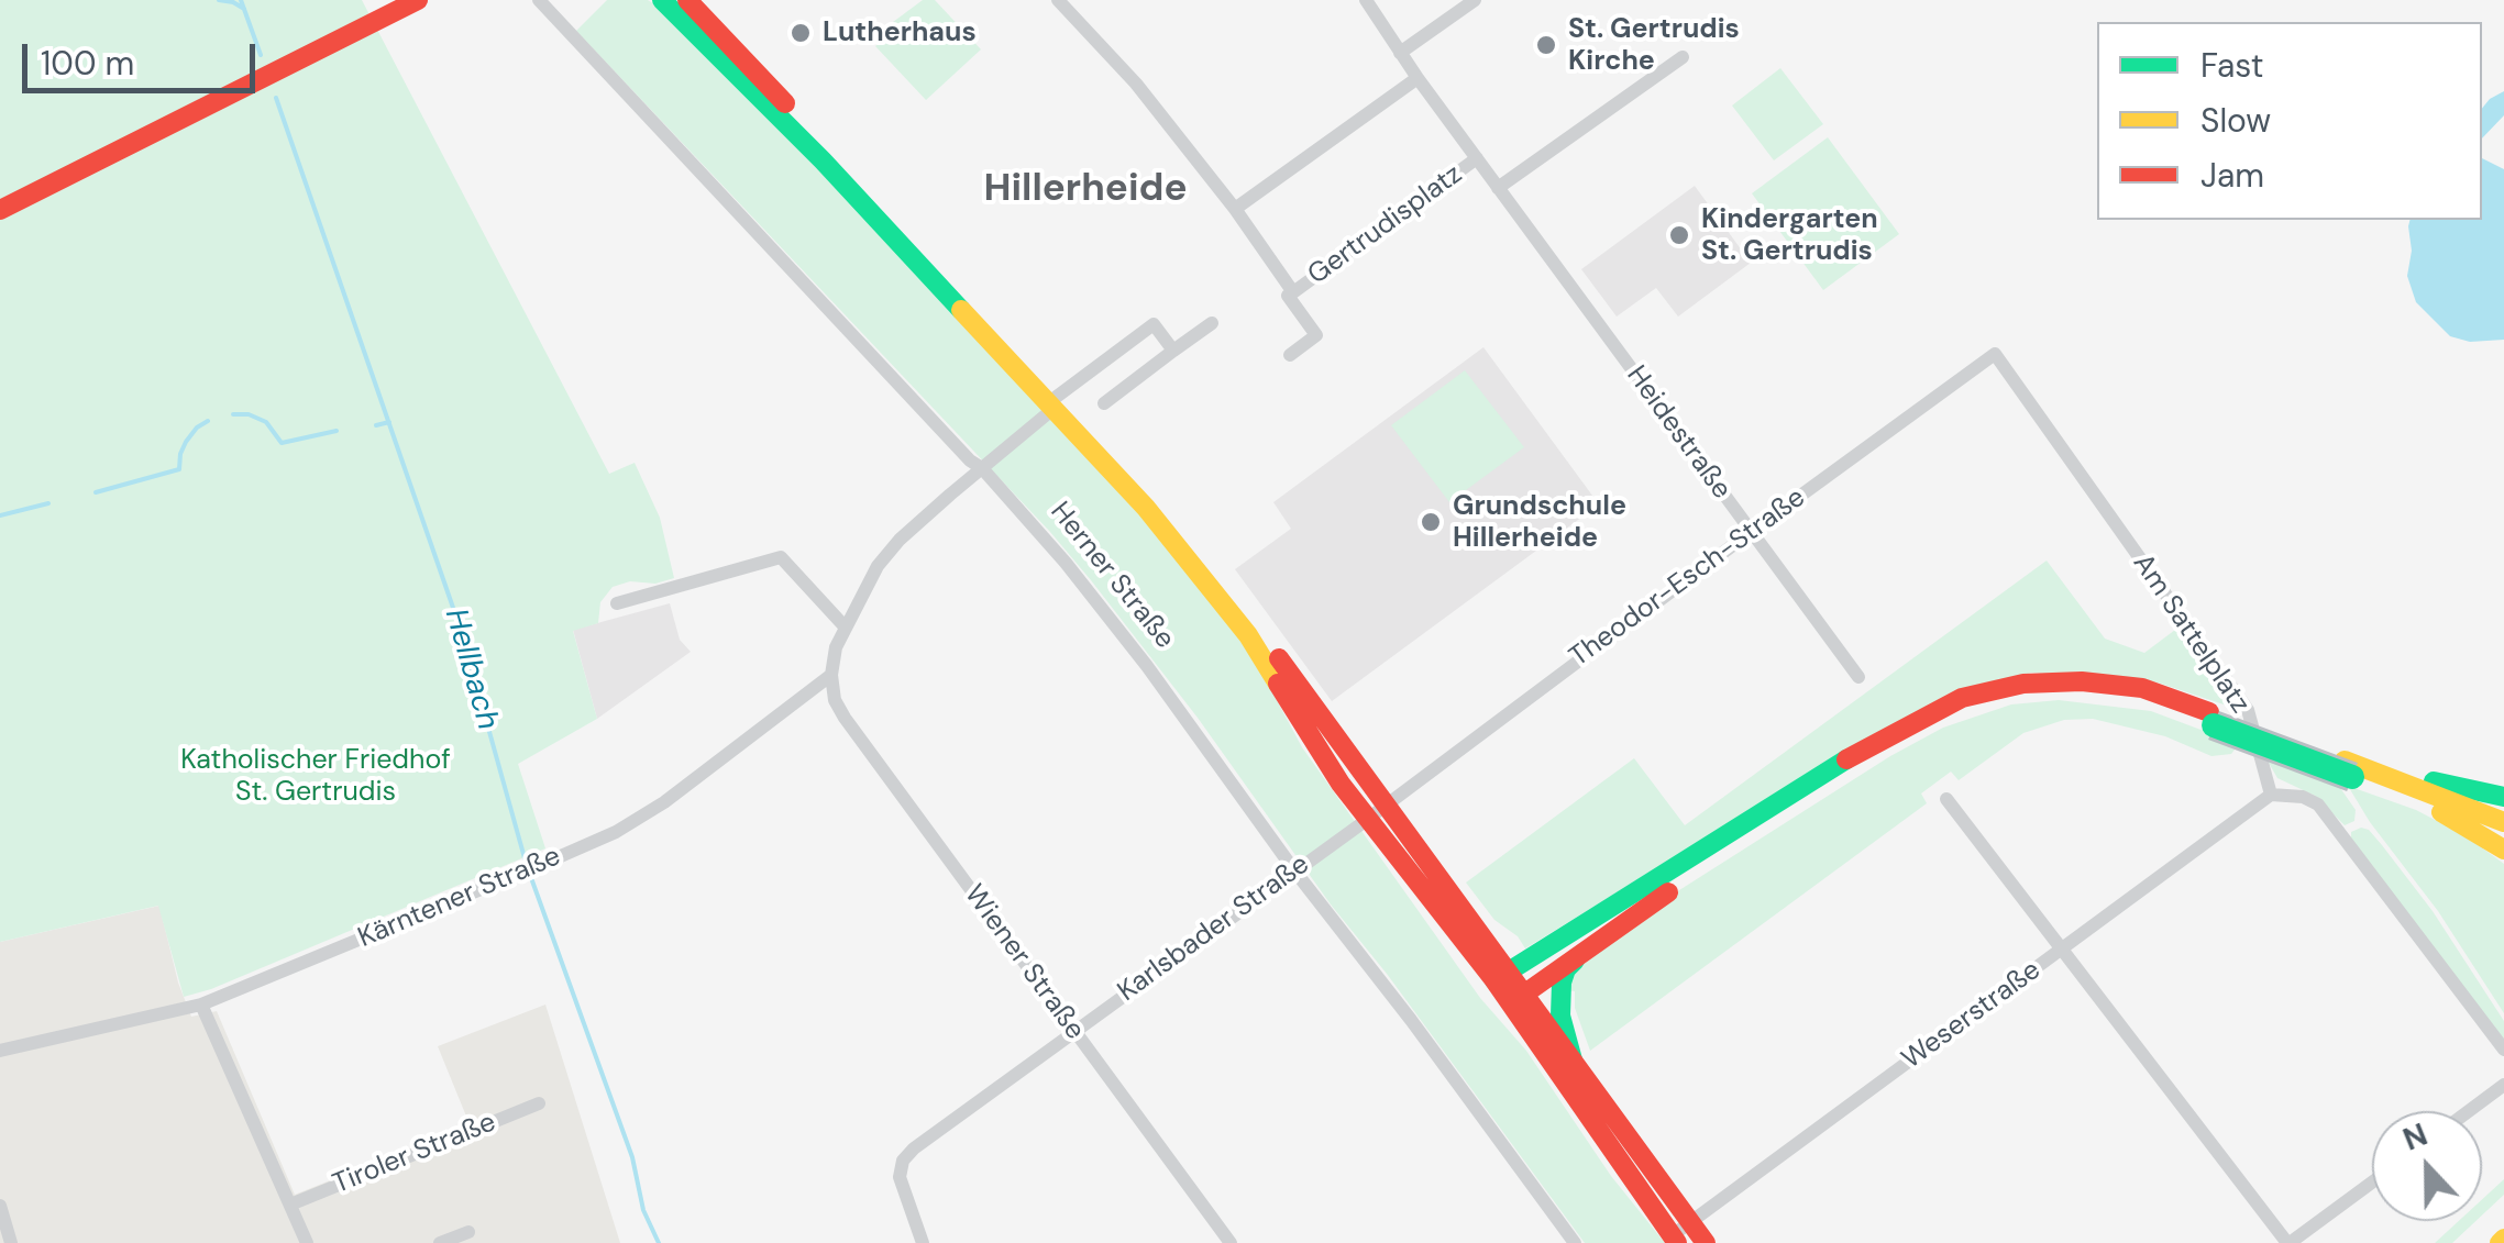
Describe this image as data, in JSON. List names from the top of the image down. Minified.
{"streets":{"street":["Gertrudisplatz","Heidestraße","Herner Straße","Theodor-Esch-Straße","Am Sattelplatz","Kärntener Straße","Karlsbader Straße","Wiener Straße","Weserstraße","Tiroler Straße"]},"crossings":[["Gertrudisplatz","Heidestraße"],["Heidestraße","Theodor-Esch-Straße"],["Herner Straße","Karlsbader Straße"],["Theodor-Esch-Straße","Am Sattelplatz"],["Theodor-Esch-Straße","Karlsbader Straße"],["Am Sattelplatz","Weserstraße"],["Kärntener Straße","Wiener Straße"],["Karlsbader Straße","Wiener Straße"]],"districts":["Hillerheide"],"water":["Hellbach"],"parks":["Katholischer Friedhof St. Gertrudis"],"places":["Lutherhaus","St. Gertrudis Kirche","Kindergarten St. Gertrudis","Grundschule Hillerheide"],"legend":["Fast","Slow","Jam"],"scale_bar":"100 m","north":"top"}
